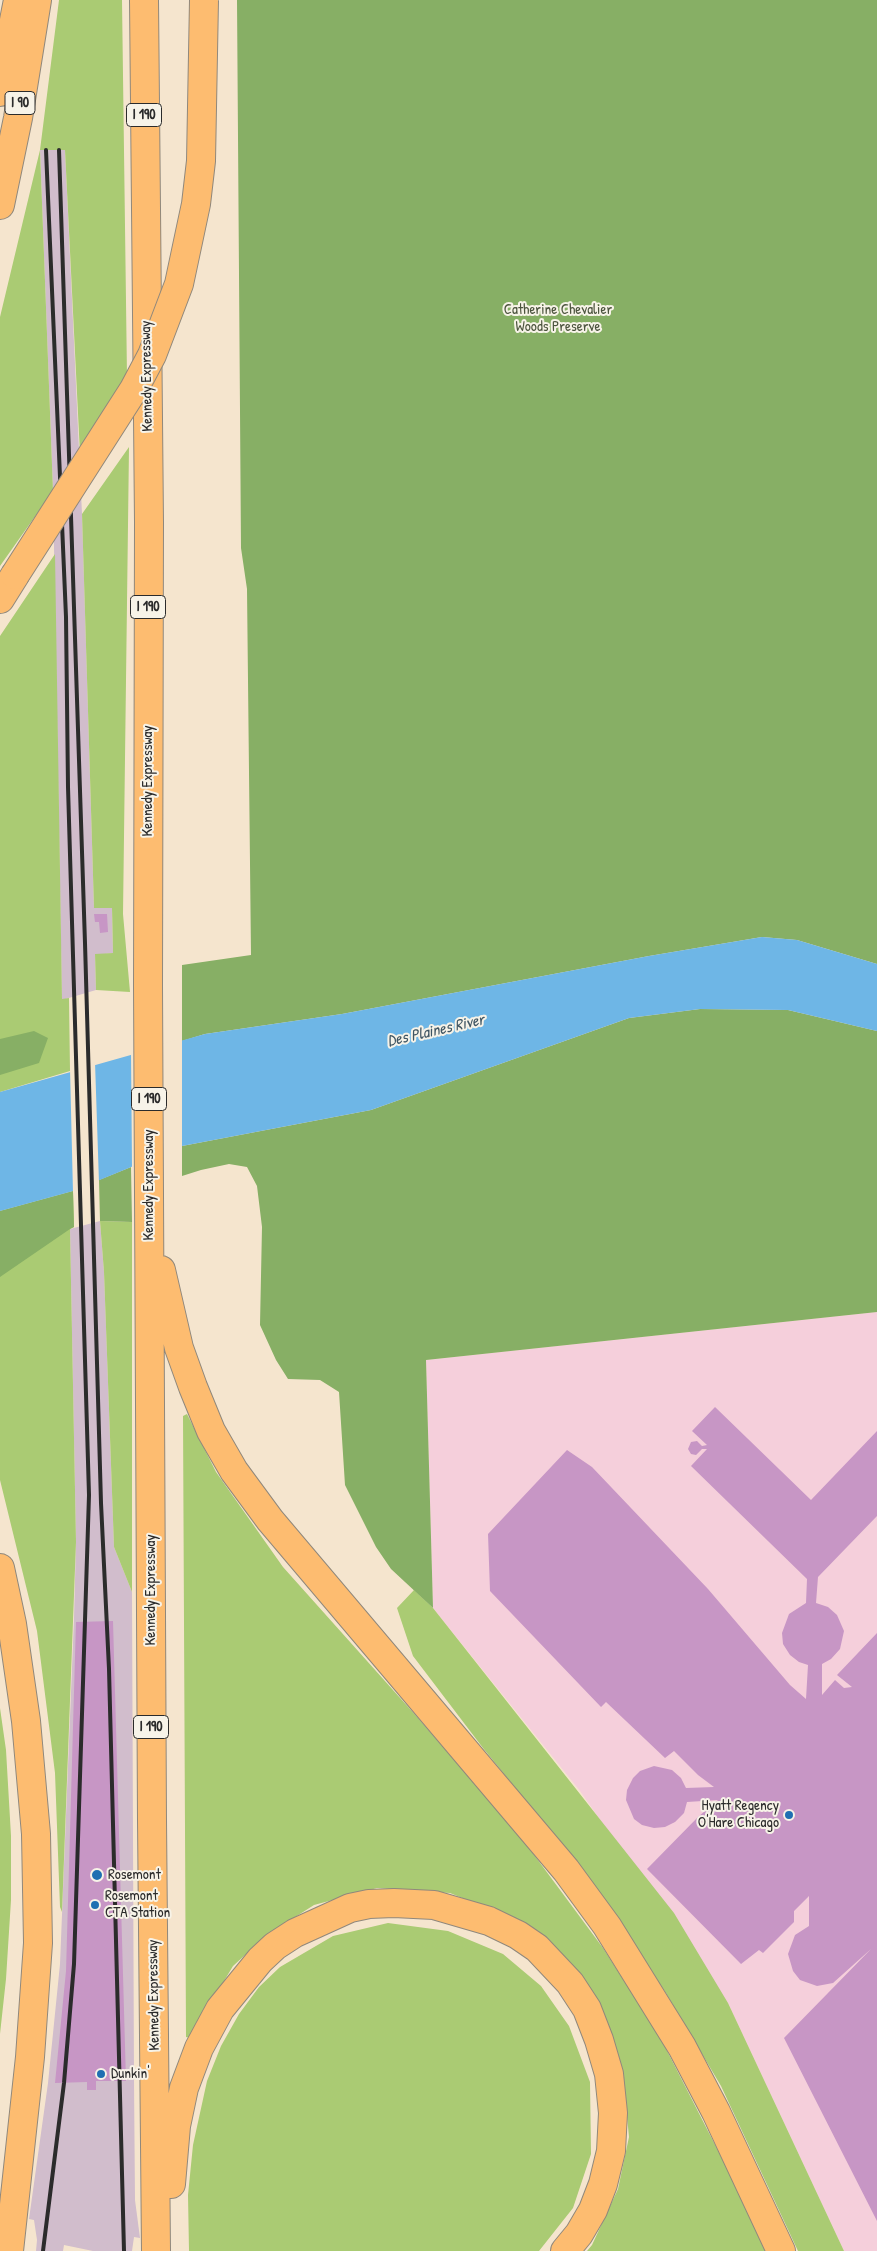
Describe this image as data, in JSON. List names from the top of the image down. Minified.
{"streets":{"highway":["I 90","I 190","Kennedy Expressway"]},"water":["Des Plaines River"],"parks":["Catherine Chevalier Woods Preserve"],"places":["Hyatt Regency O'Hare Chicago","Rosemont","Rosemont CTA Station","Dunkin'"]}
